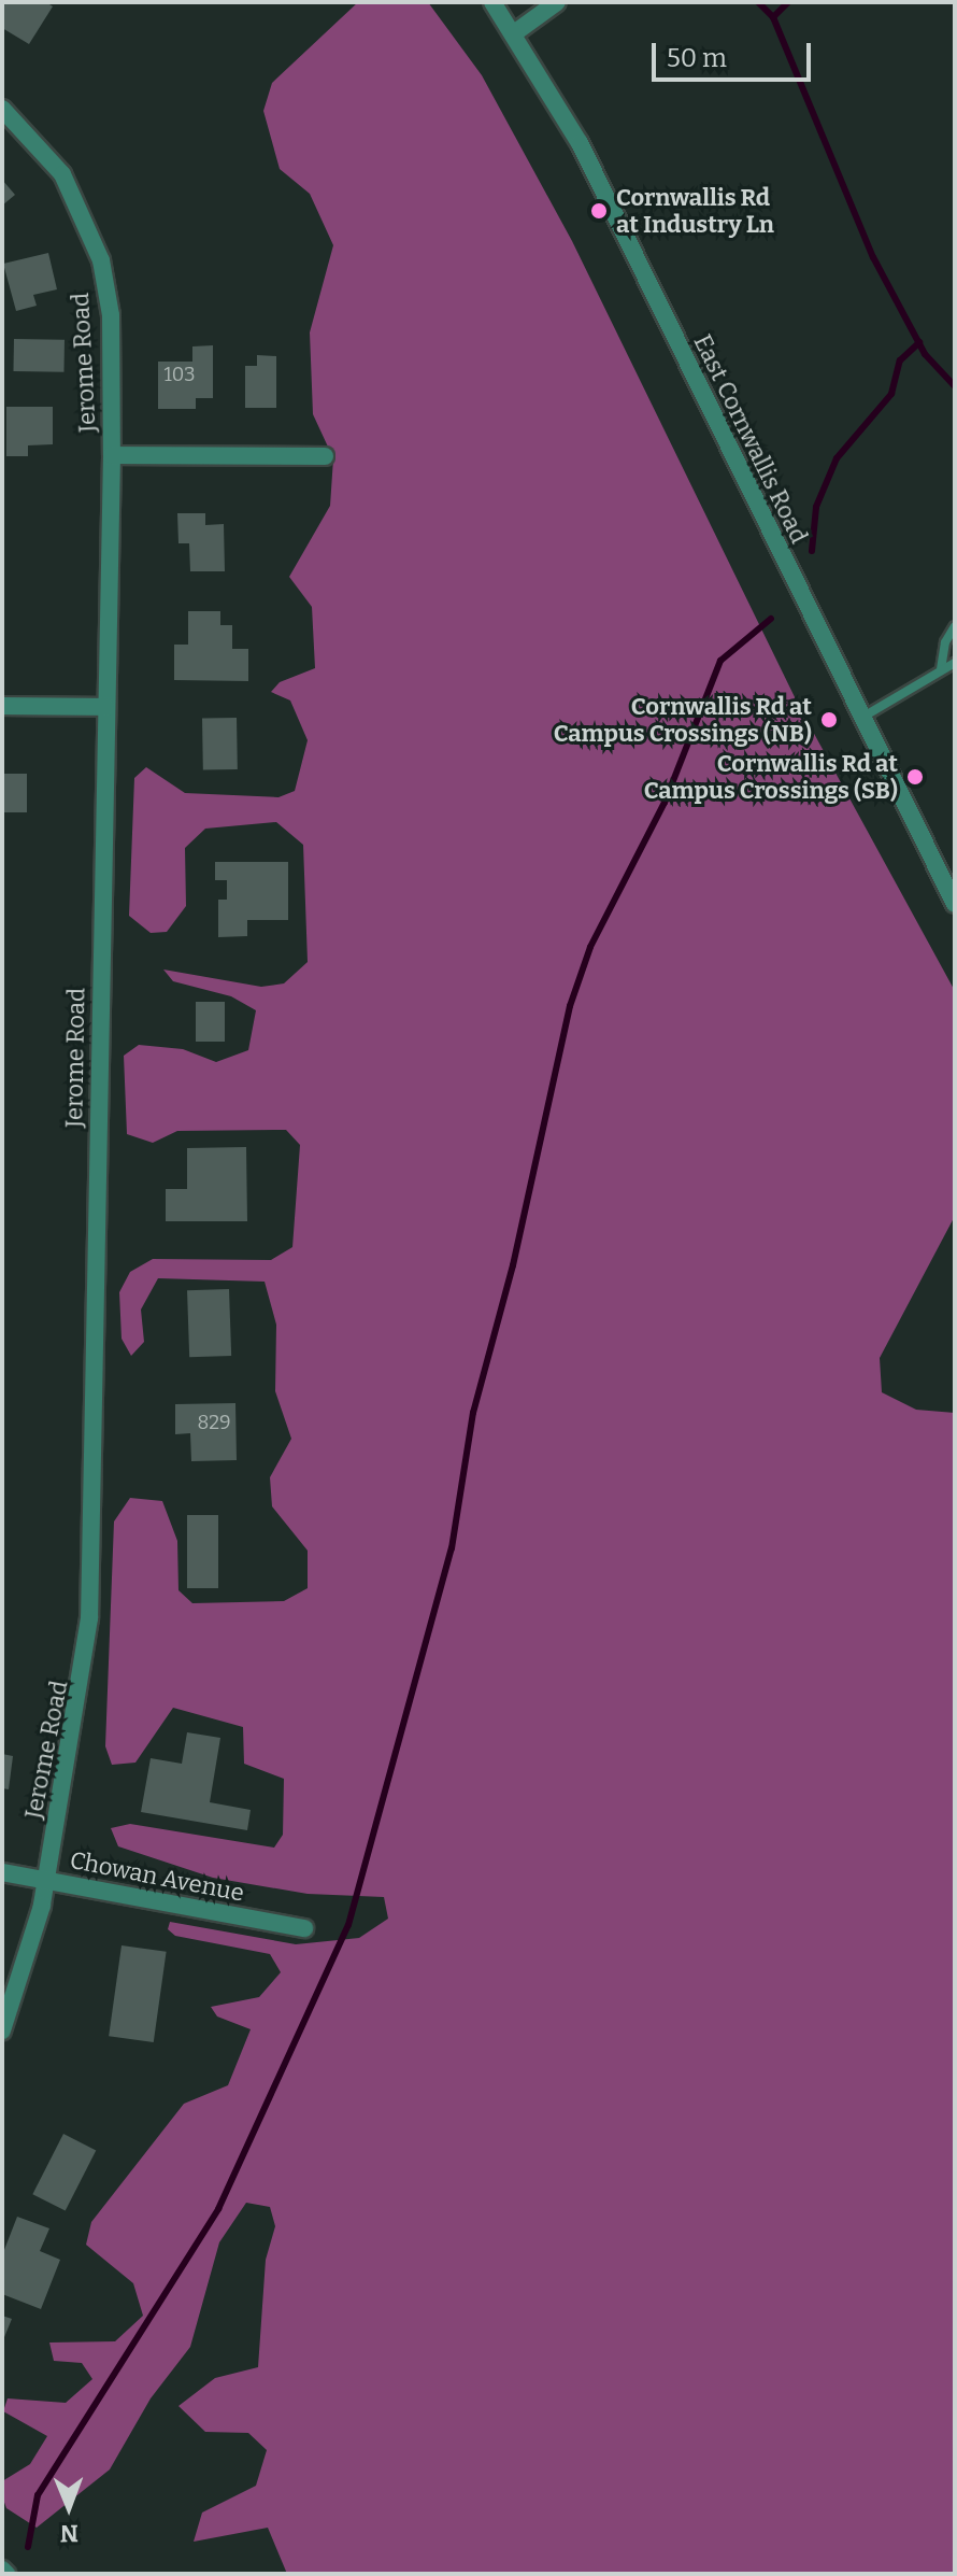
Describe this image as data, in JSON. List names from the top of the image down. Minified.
{"streets":{"street":["Jerome Road","East Cornwallis Road","Chowan Avenue"]},"crossings":[["Jerome Road","Chowan Avenue"]],"places":["Cornwallis Rd at Industry Ln","Cornwallis Rd at Campus Crossings (NB)","Cornwallis Rd at Campus Crossings (SB)"],"house_numbers":["103","829"],"scale_bar":"50 m","north":"bottom"}
